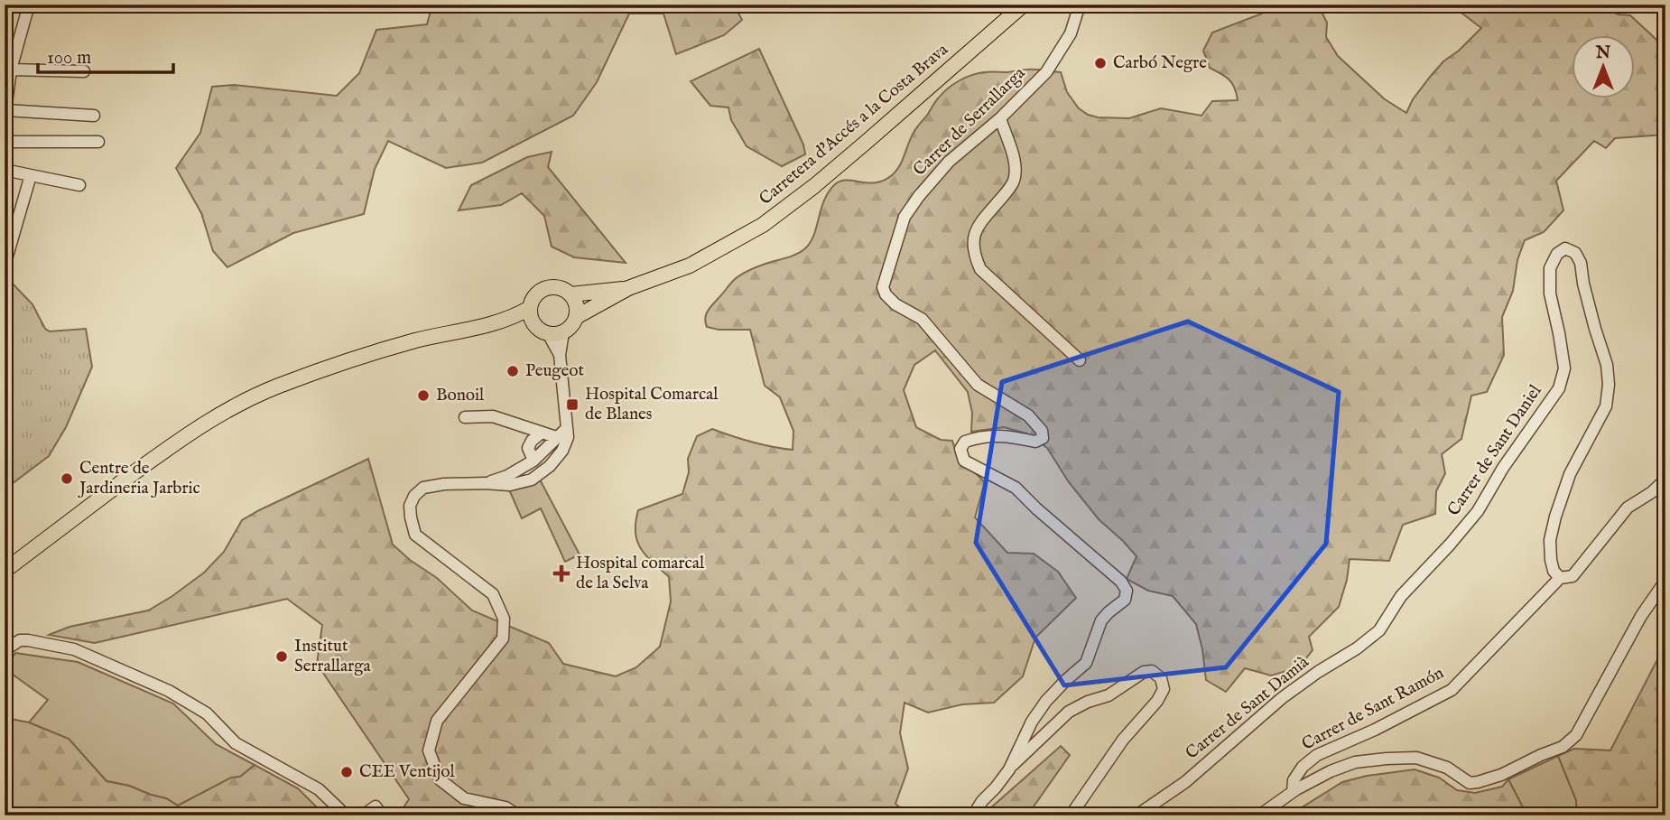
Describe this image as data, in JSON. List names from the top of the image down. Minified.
{"streets":{"main road":["Carretera d'Accés a la Costa Brava"],"street":["Carrer de Serrallarga","Carrer de Sant Daniel","Carrer de Sant Damià","Carrer de Sant Ramón"]},"crossings":[["Carrer de Sant Daniel","Carrer de Sant Damià"],["Carrer de Sant Daniel","Carrer de Sant Ramón"]],"places":{"other":["Carbó Negre","Peugeot","Bonoil","Centre de Jardineria Jarbric","Institut Serrallarga","CEE Ventijol"],"transit":["Hospital Comarcal de Blanes"],"health":["Hospital comarcal de la Selva"]},"scale_bar":"100 m","north":"top"}
